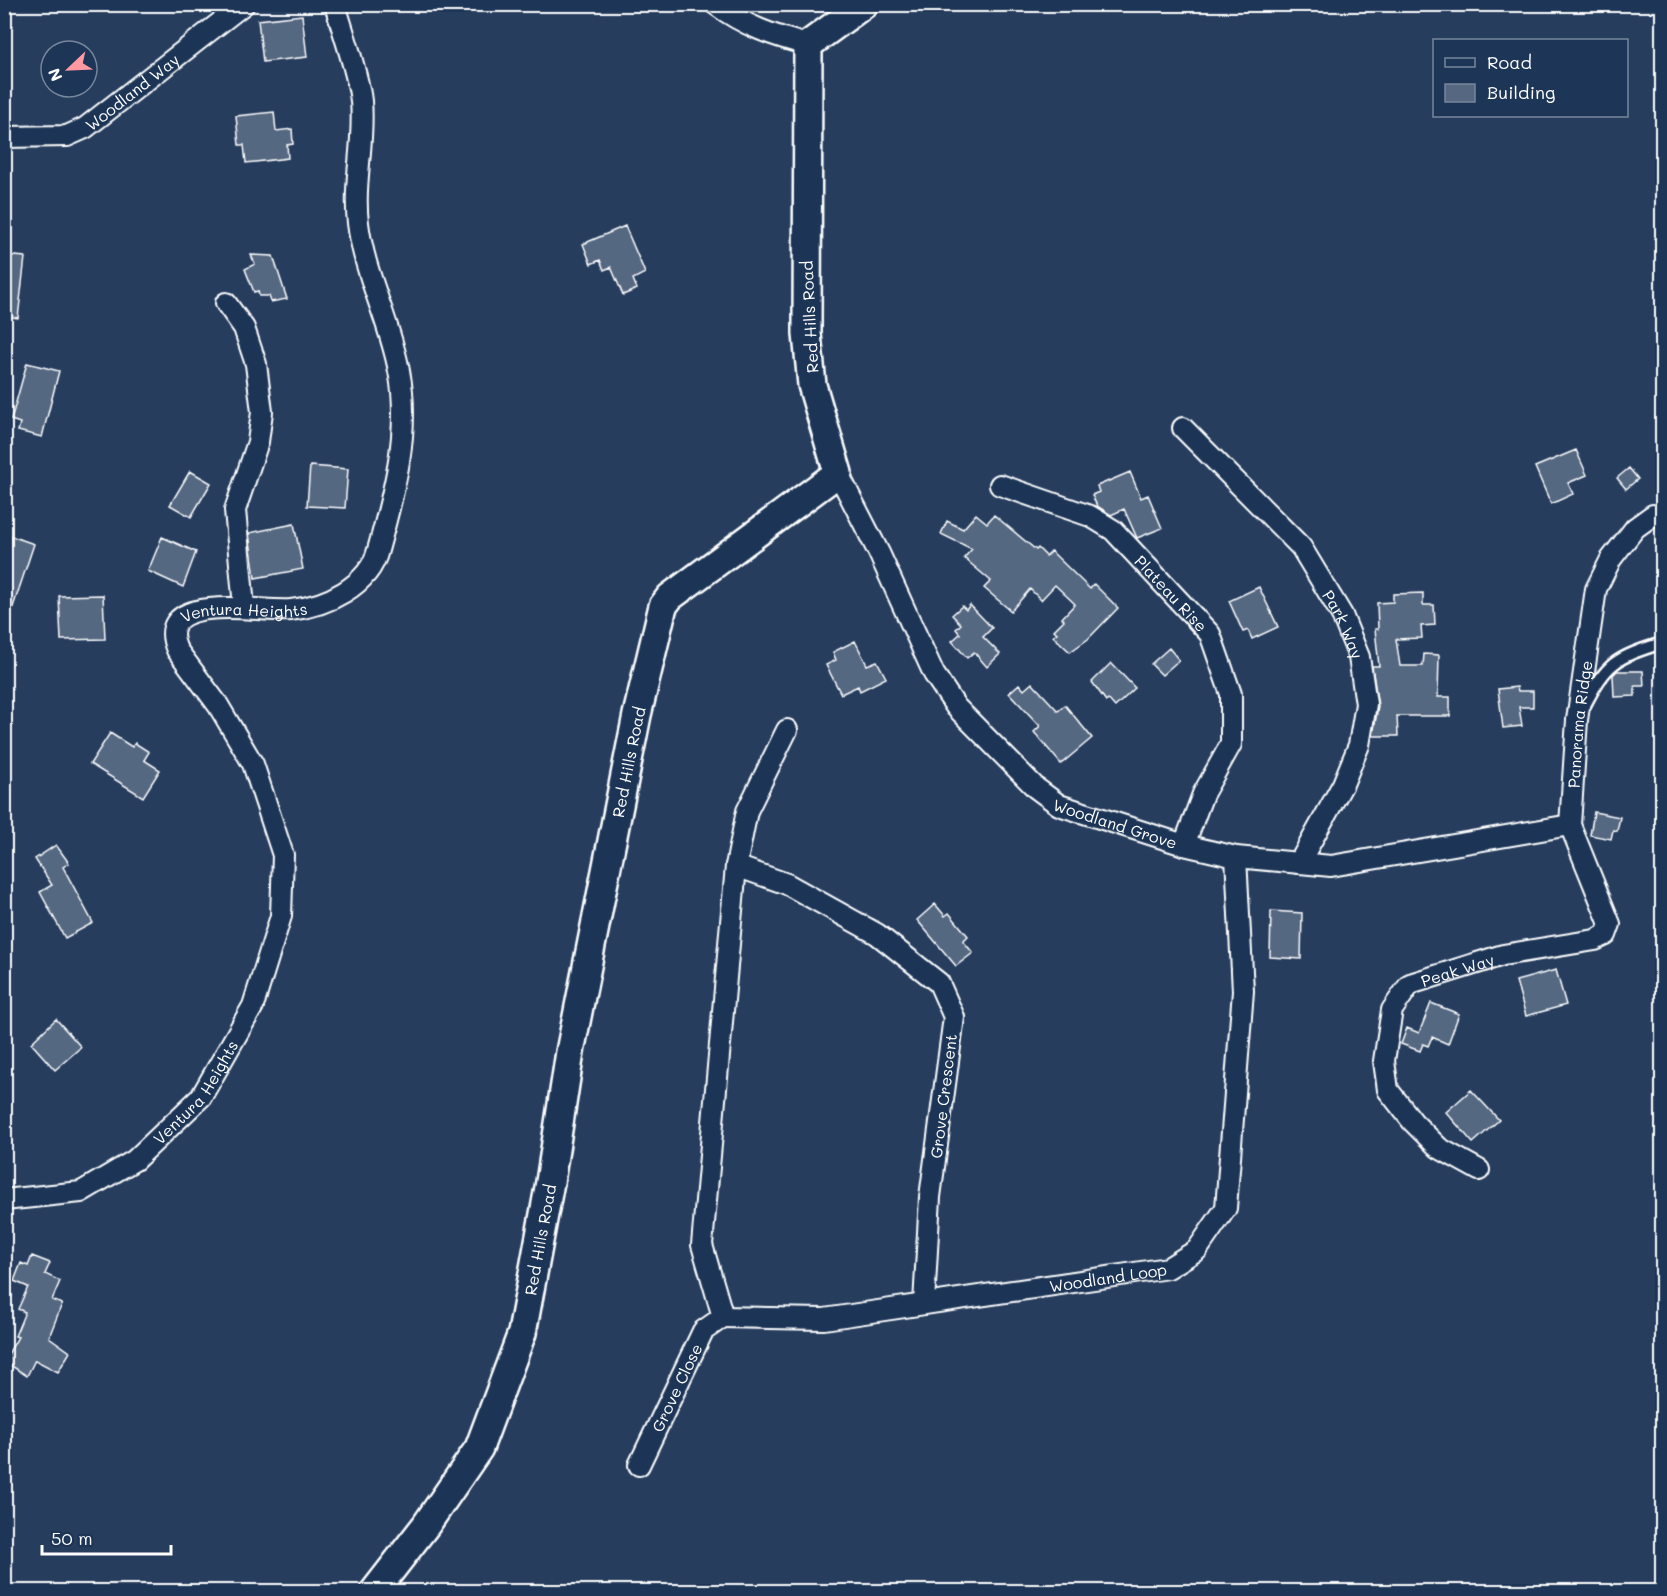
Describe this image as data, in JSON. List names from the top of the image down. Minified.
{"streets":{"main road":["Red Hills Road"],"street":["Woodland Way","Plateau Rise","Ventura Heights","Park Way","Panorama Ridge","Woodland Grove","Peak Way","Grove Crescent","Woodland Loop","Grove Close"]},"crossings":[["Red Hills Road","Woodland Grove"],["Plateau Rise","Woodland Grove"],["Park Way","Woodland Grove"],["Panorama Ridge","Woodland Grove"],["Panorama Ridge","Peak Way"],["Woodland Grove","Woodland Loop"],["Grove Crescent","Woodland Loop"],["Woodland Loop","Grove Close"]],"legend":["Road","Building"],"scale_bar":"50 m","north":"bottom left"}
